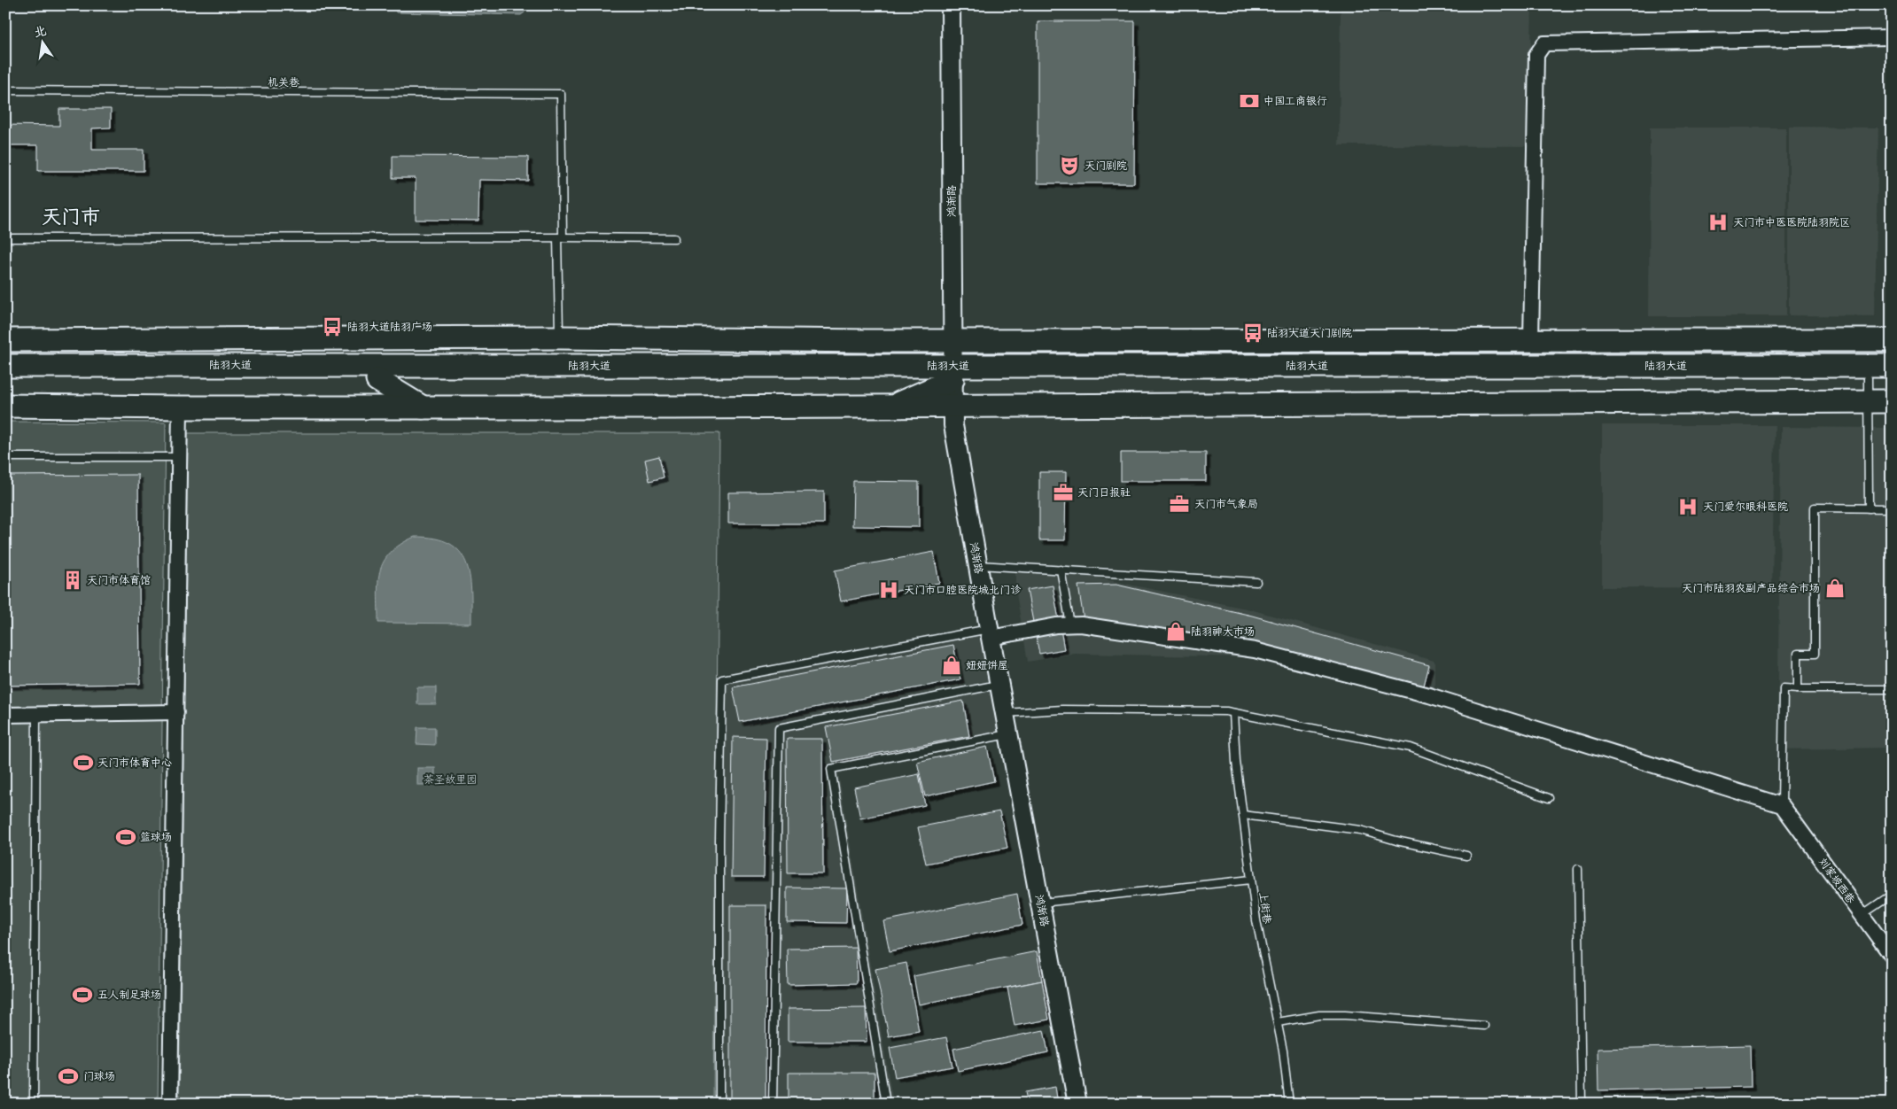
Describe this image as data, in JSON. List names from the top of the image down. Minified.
{"streets":{"main road":["陆羽大道"],"street":["鸿渐路","刘家坡西巷"],"lane":["机关巷","上街巷"]},"crossings":[["鸿渐路","陆羽大道"]],"districts":["天门市"],"parks":["茶圣故里园"],"places":{"bank":["中国工商银行"],"theatre":["天门剧院"],"hospital":["天门市中医医院陆羽院区","天门爱尔眼科医院","天门市口腔医院城北门诊"],"bus stop":["陆羽大道陆羽广场","陆羽大道天门剧院"],"office":["天门日报社","天门市气象局"],"building":["天门市体育馆"],"shop":["天门市陆羽农副产品综合市场","陆羽神大市场","妞妞饼屋"],"sports":["天门市体育中心","篮球场","五人制足球场","门球场"]},"north":"top"}
